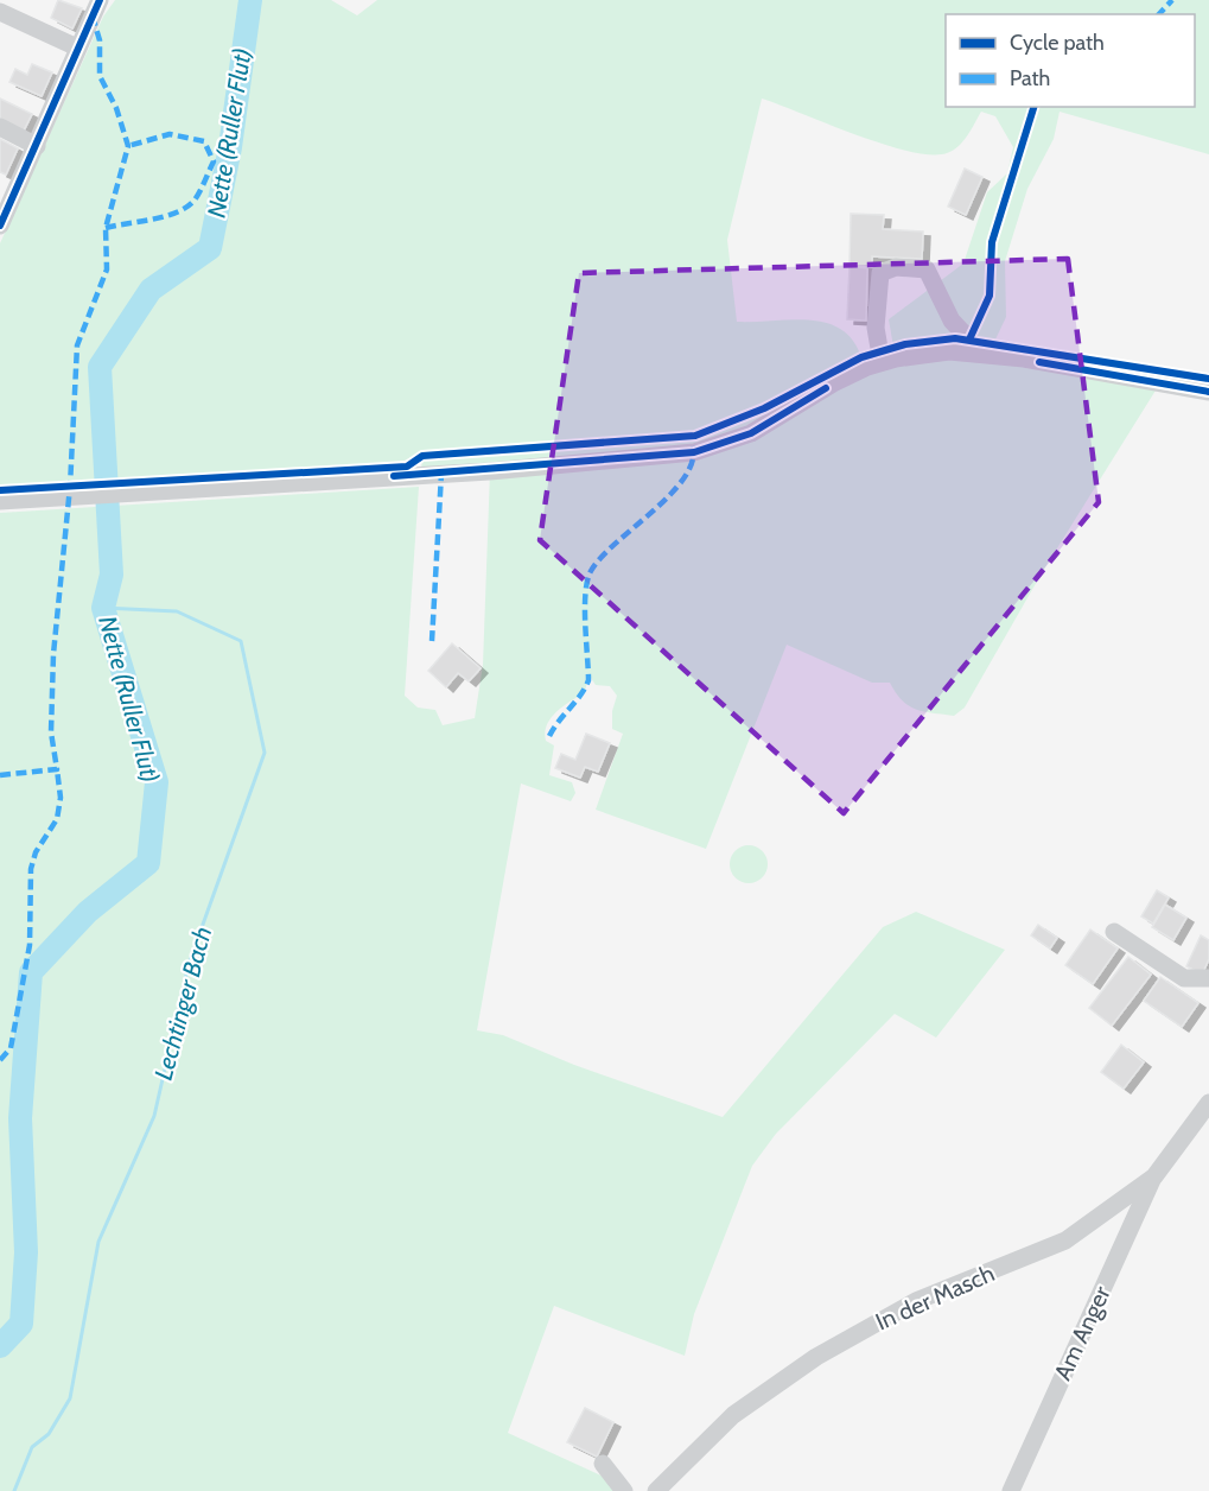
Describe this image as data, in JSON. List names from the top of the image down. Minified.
{"streets":{"street":["In der Masch","Am Anger"]},"crossings":[["In der Masch","Am Anger"]],"water":["Nette (Ruller Flut)","Lechtinger Bach"],"legend":["Cycle path","Path"]}
